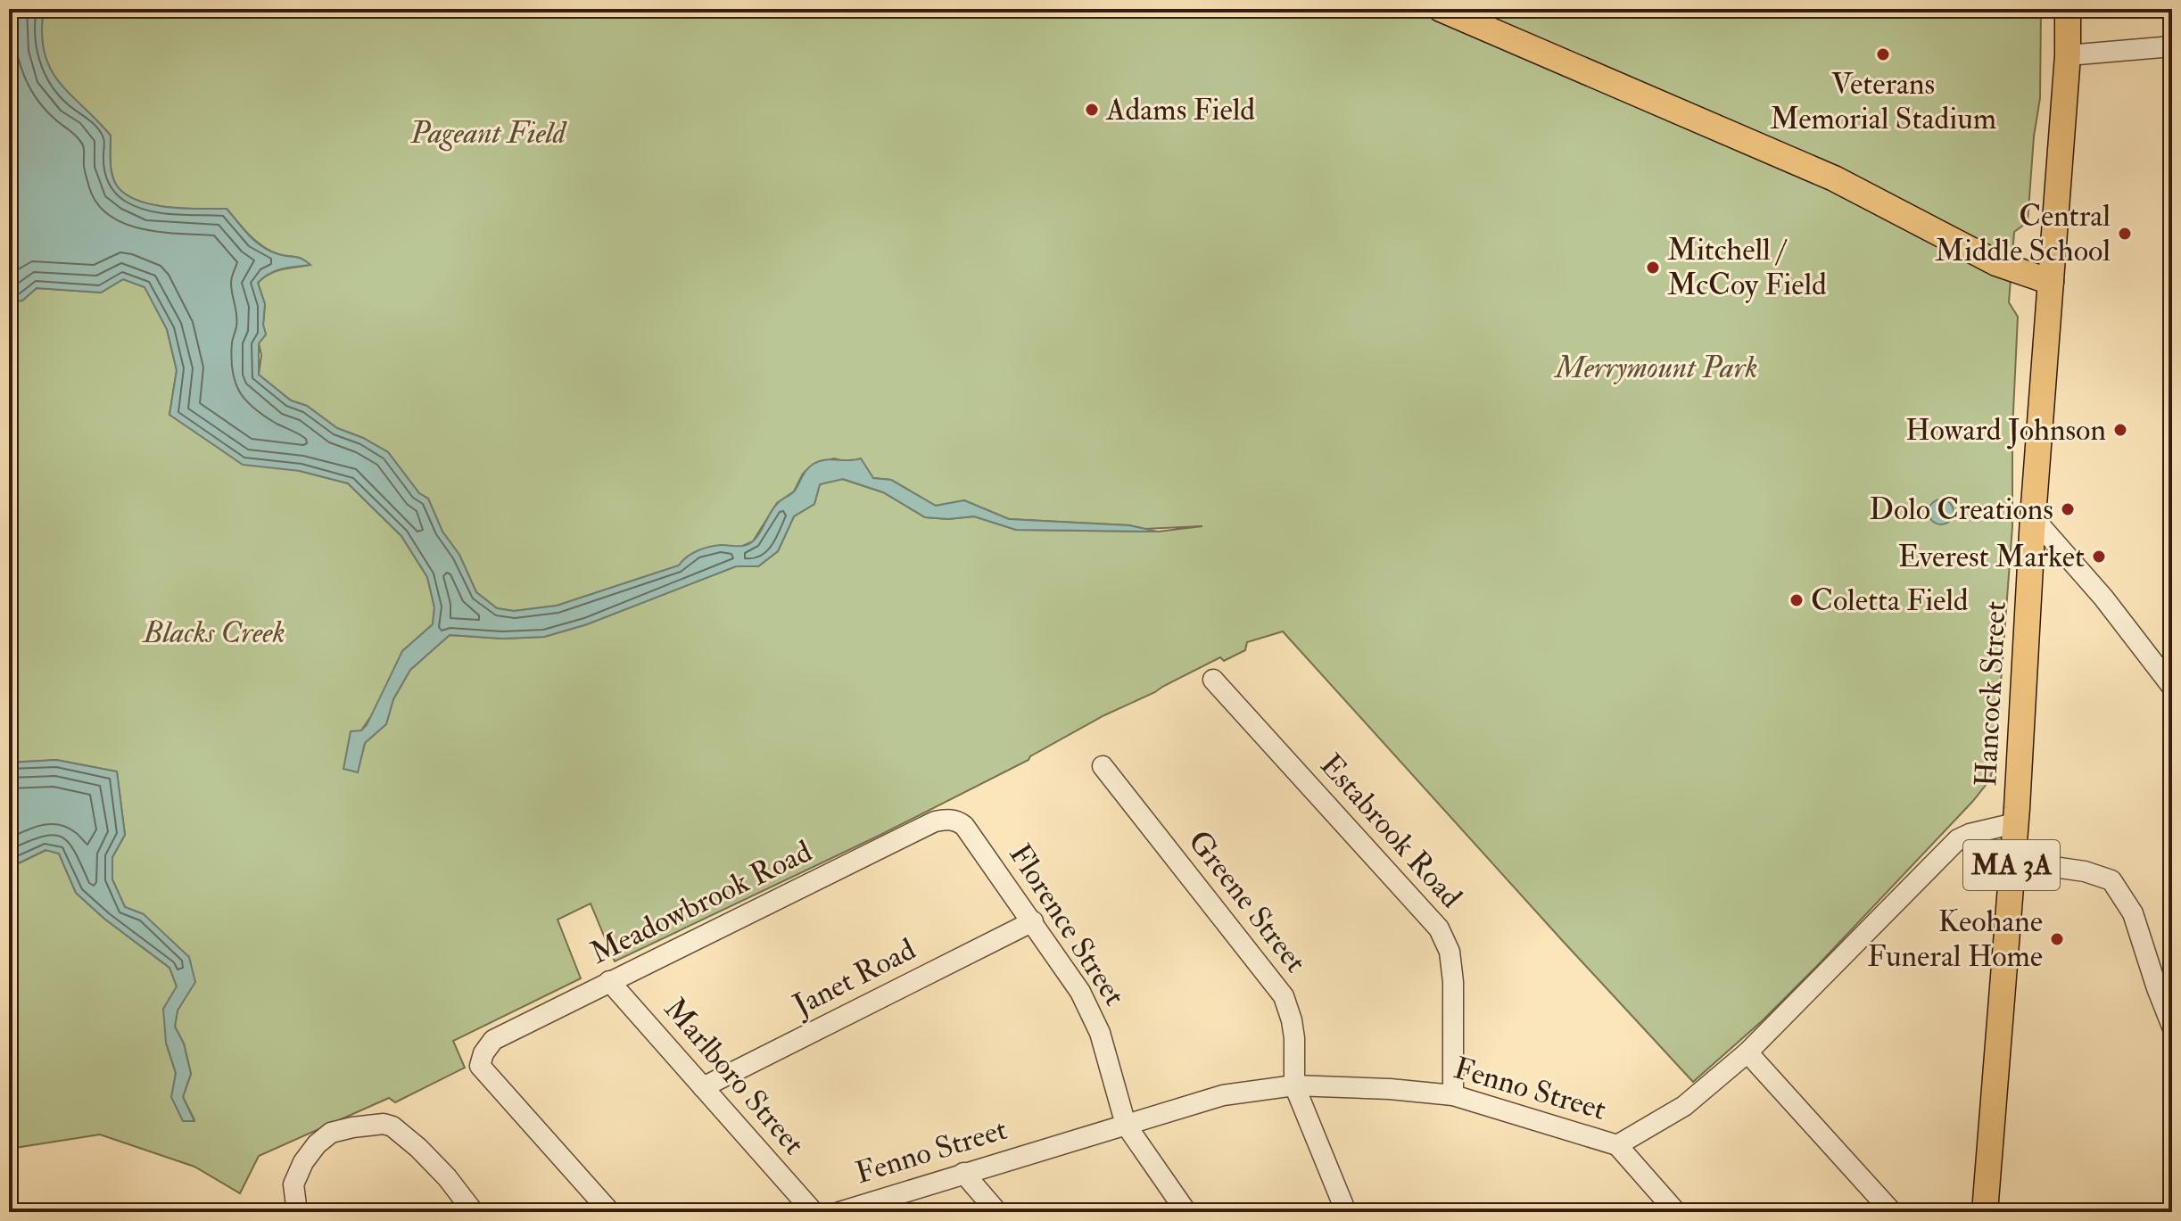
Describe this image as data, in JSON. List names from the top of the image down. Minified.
{"streets":{"main road":["Hancock Street","MA 3A"],"street":["Estabrook Road","Greene Street","Meadowbrook Road","Florence Street","Janet Road","Marlboro Street","Fenno Street"]},"crossings":[["Hancock Street","Fenno Street"],["Estabrook Road","Fenno Street"],["Greene Street","Fenno Street"],["Meadowbrook Road","Florence Street"],["Meadowbrook Road","Marlboro Street"],["Florence Street","Janet Road"],["Florence Street","Fenno Street"],["Janet Road","Marlboro Street"]],"parks":["Pageant Field","Merrymount Park","Blacks Creek"],"places":["Veterans Memorial Stadium","Adams Field","Central Middle School","Mitchell / McCoy Field","Howard Johnson","Dolo Creations","Everest Market","Coletta Field","Keohane Funeral Home"]}
